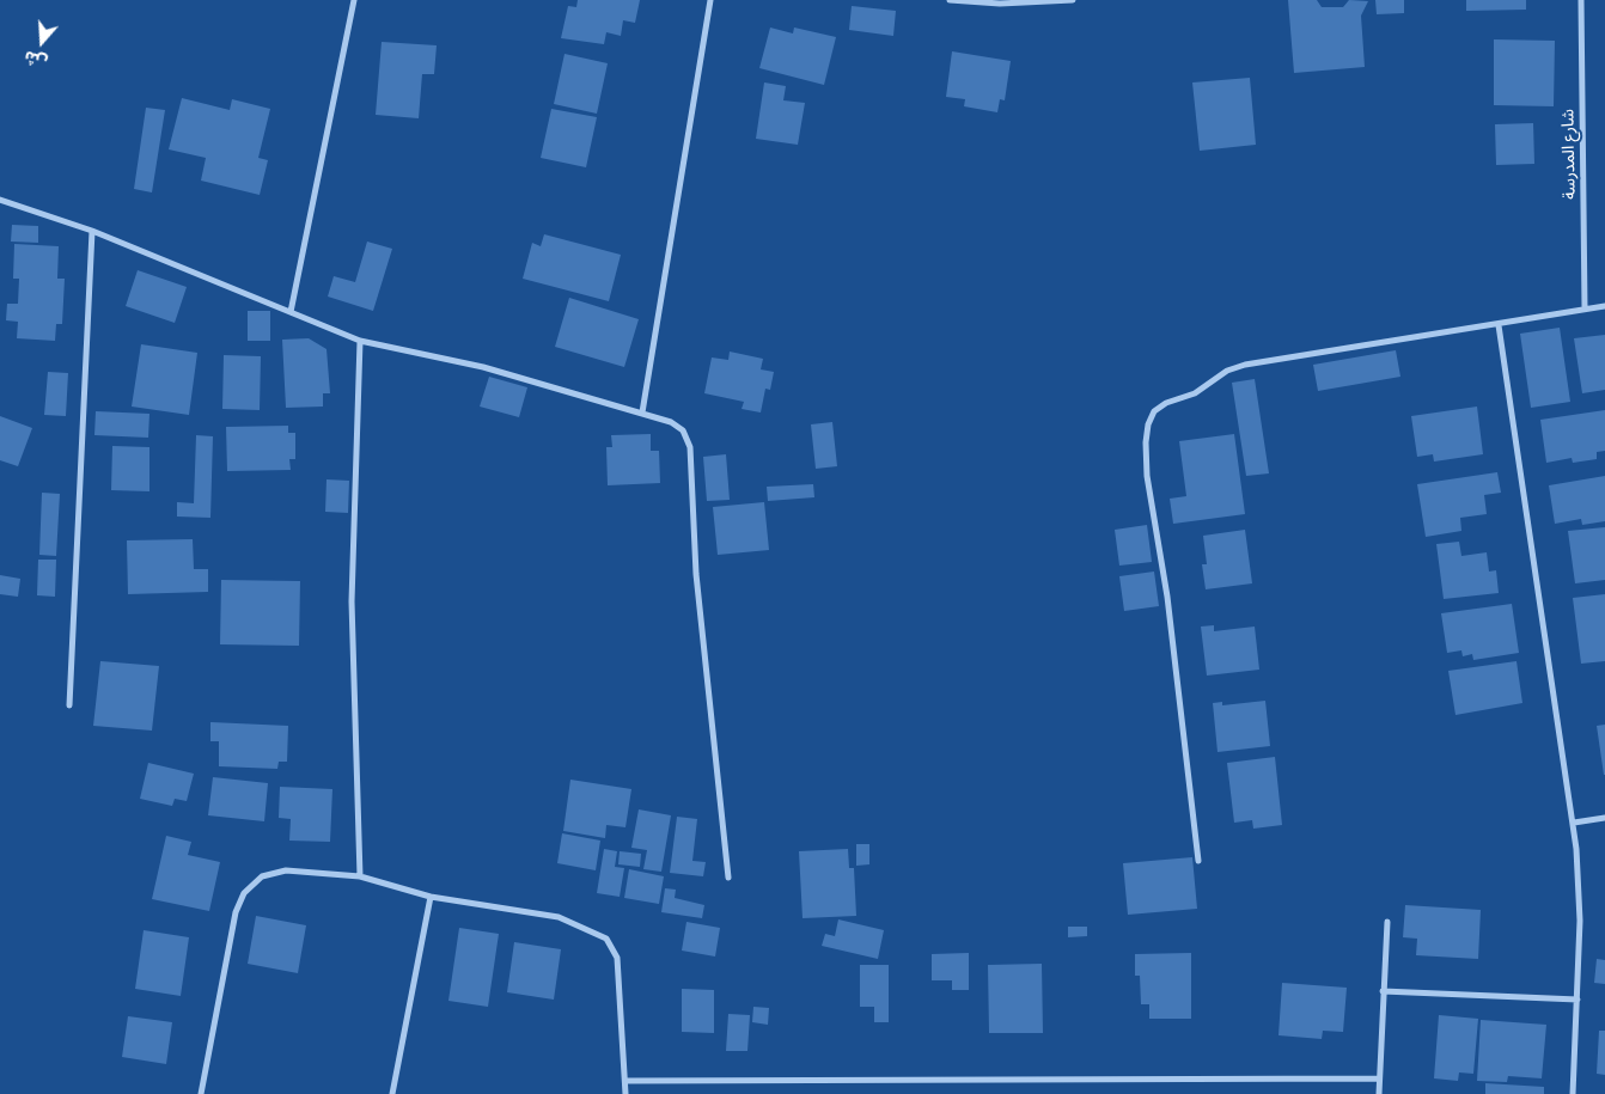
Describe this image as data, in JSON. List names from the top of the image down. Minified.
{"streets":{"street":["شارع المدرسة"]},"north":"bottom"}
